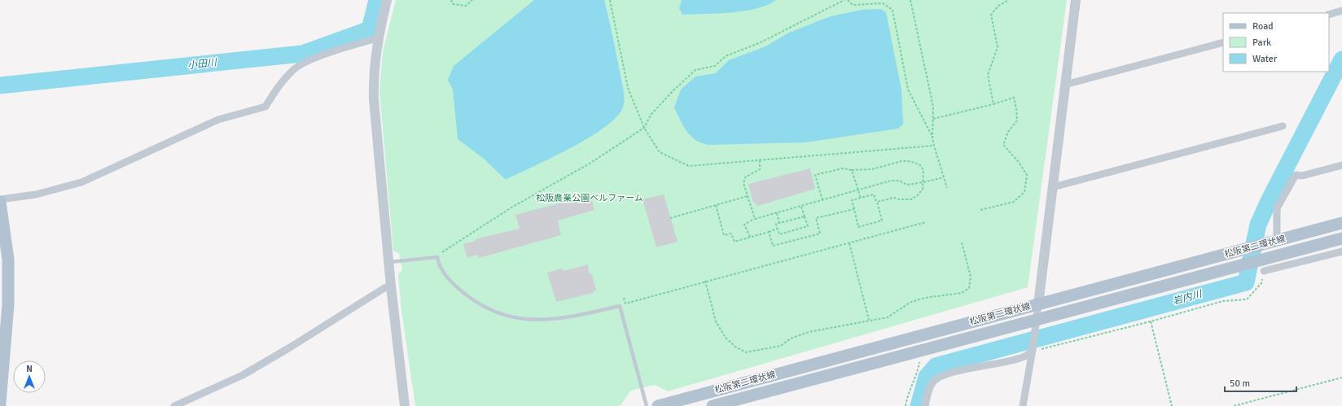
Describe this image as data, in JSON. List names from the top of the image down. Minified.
{"streets":{"main road":["松阪第二環状線"]},"water":["小田川","岩内川"],"parks":["松阪農業公園ベルファーム"],"legend":["Road","Park","Water"],"scale_bar":"50 m","north":"top"}
